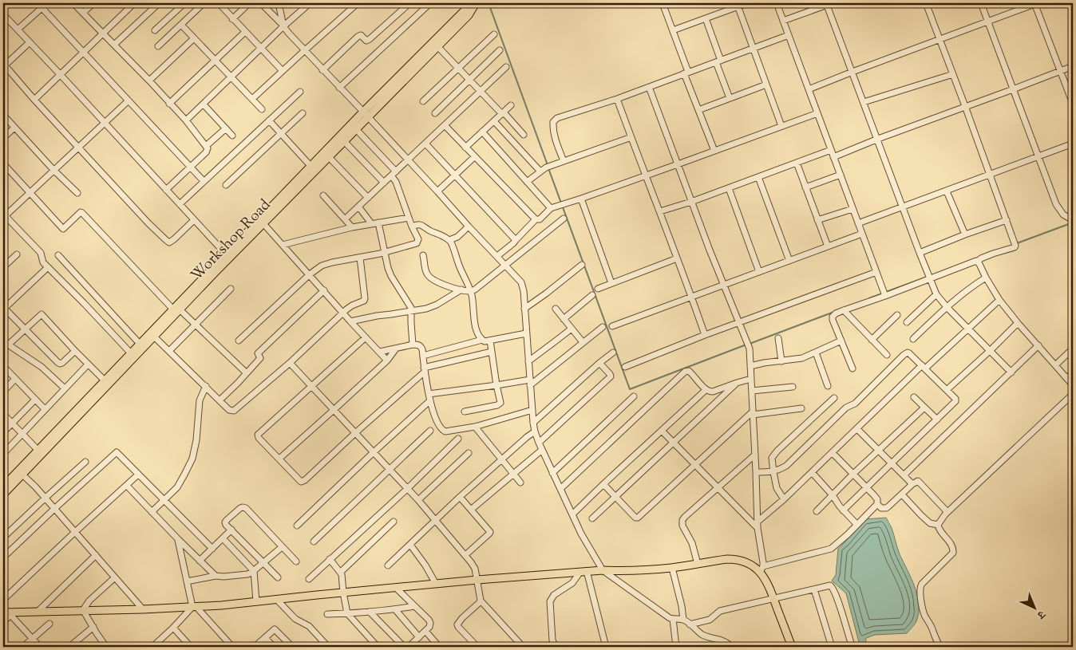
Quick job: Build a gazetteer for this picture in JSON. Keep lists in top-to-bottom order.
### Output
{
  "streets": {
    "main road": ["Workshop Road"]
  },
  "north": "bottom right"
}
